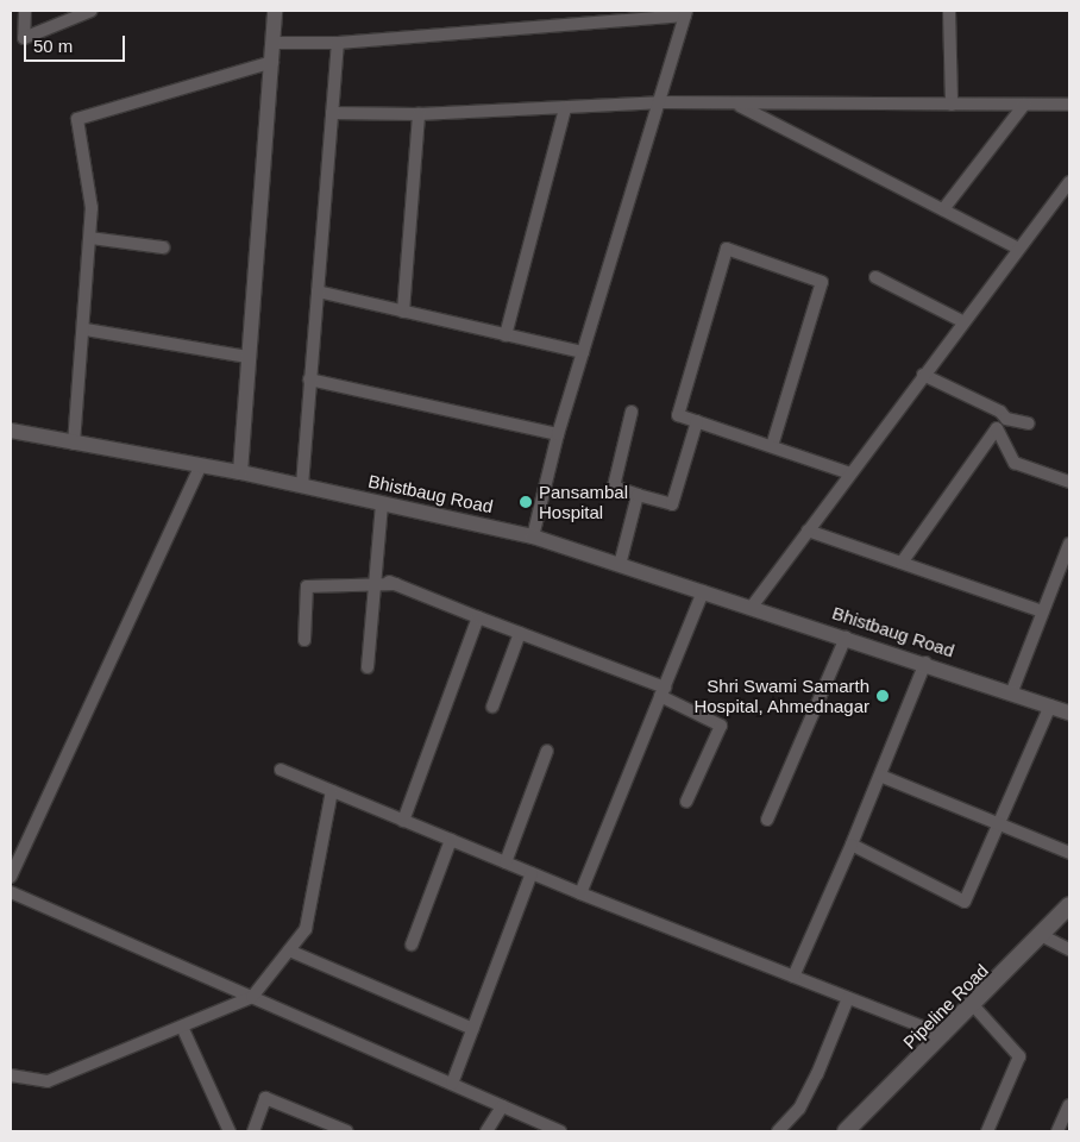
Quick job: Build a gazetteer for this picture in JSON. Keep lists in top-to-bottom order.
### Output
{
  "streets": {
    "main road": ["Pipeline Road"],
    "street": ["Bhistbaug Road"]
  },
  "places": ["Pansambal Hospital", "Shri Swami Samarth Hospital, Ahmednagar"],
  "scale_bar": "50 m"
}
